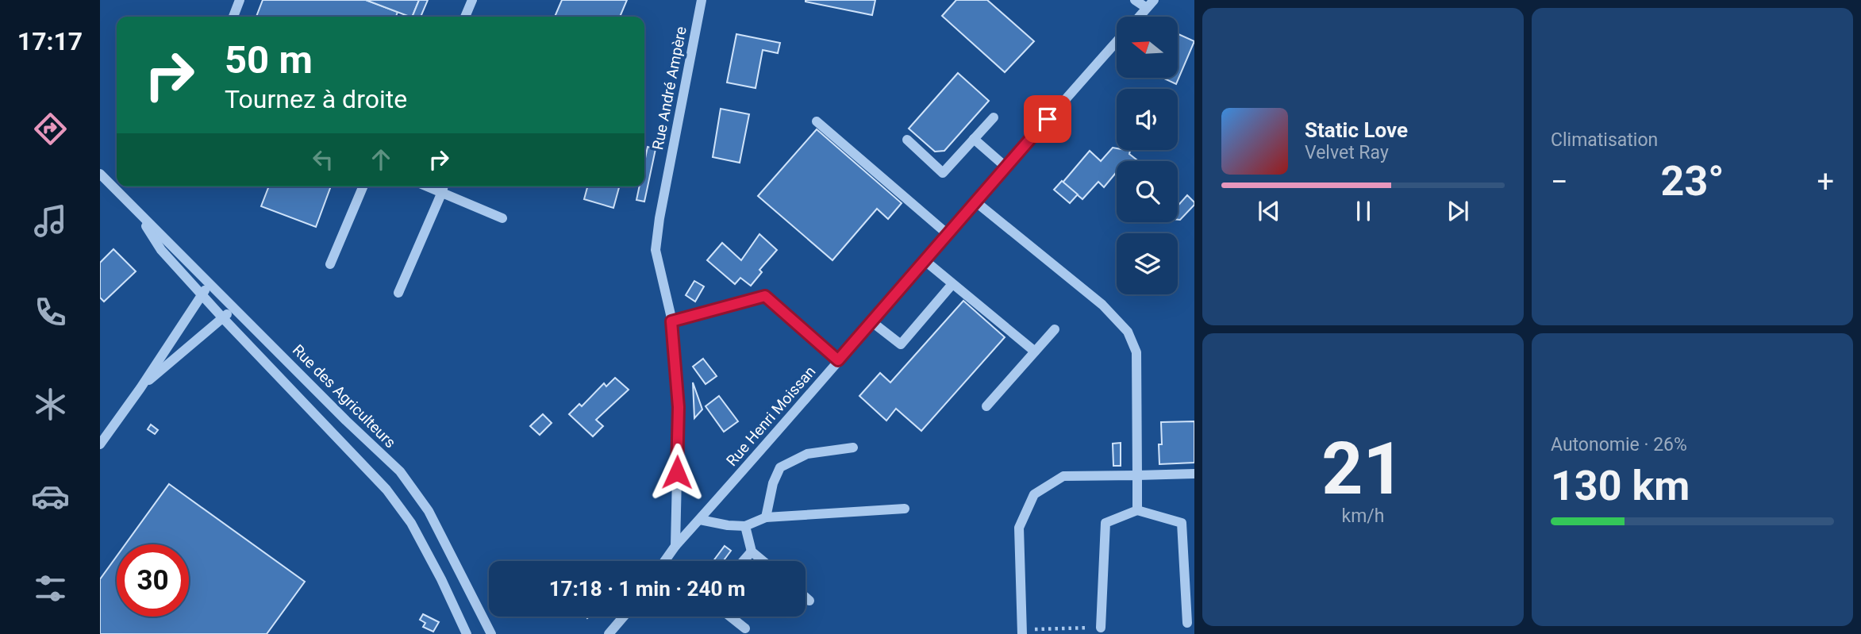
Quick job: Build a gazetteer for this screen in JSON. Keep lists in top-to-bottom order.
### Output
{
  "streets": {
    "street": ["Rue André Ampère", "Rue des Agriculteurs", "Rue Henri Moissan"]
  },
  "crossings": [
    ["Rue André Ampère", "Rue Henri Moissan"]
  ],
  "north": "left",
  "page": {
    "tabs": "17:17",
    "tile": [
      "Climatisation",
      ["21", "km/h"],
      ["Autonomie · 26%", "130 km"]
    ],
    "turn": ["50 m", "Tournez à droite"],
    "song": ["Static Love", "Velvet Ray"],
    "heat": ["−", "23°", "+"],
    "limit": "30",
    "trip": "17:18 · 1 min · 240 m"
  }
}
